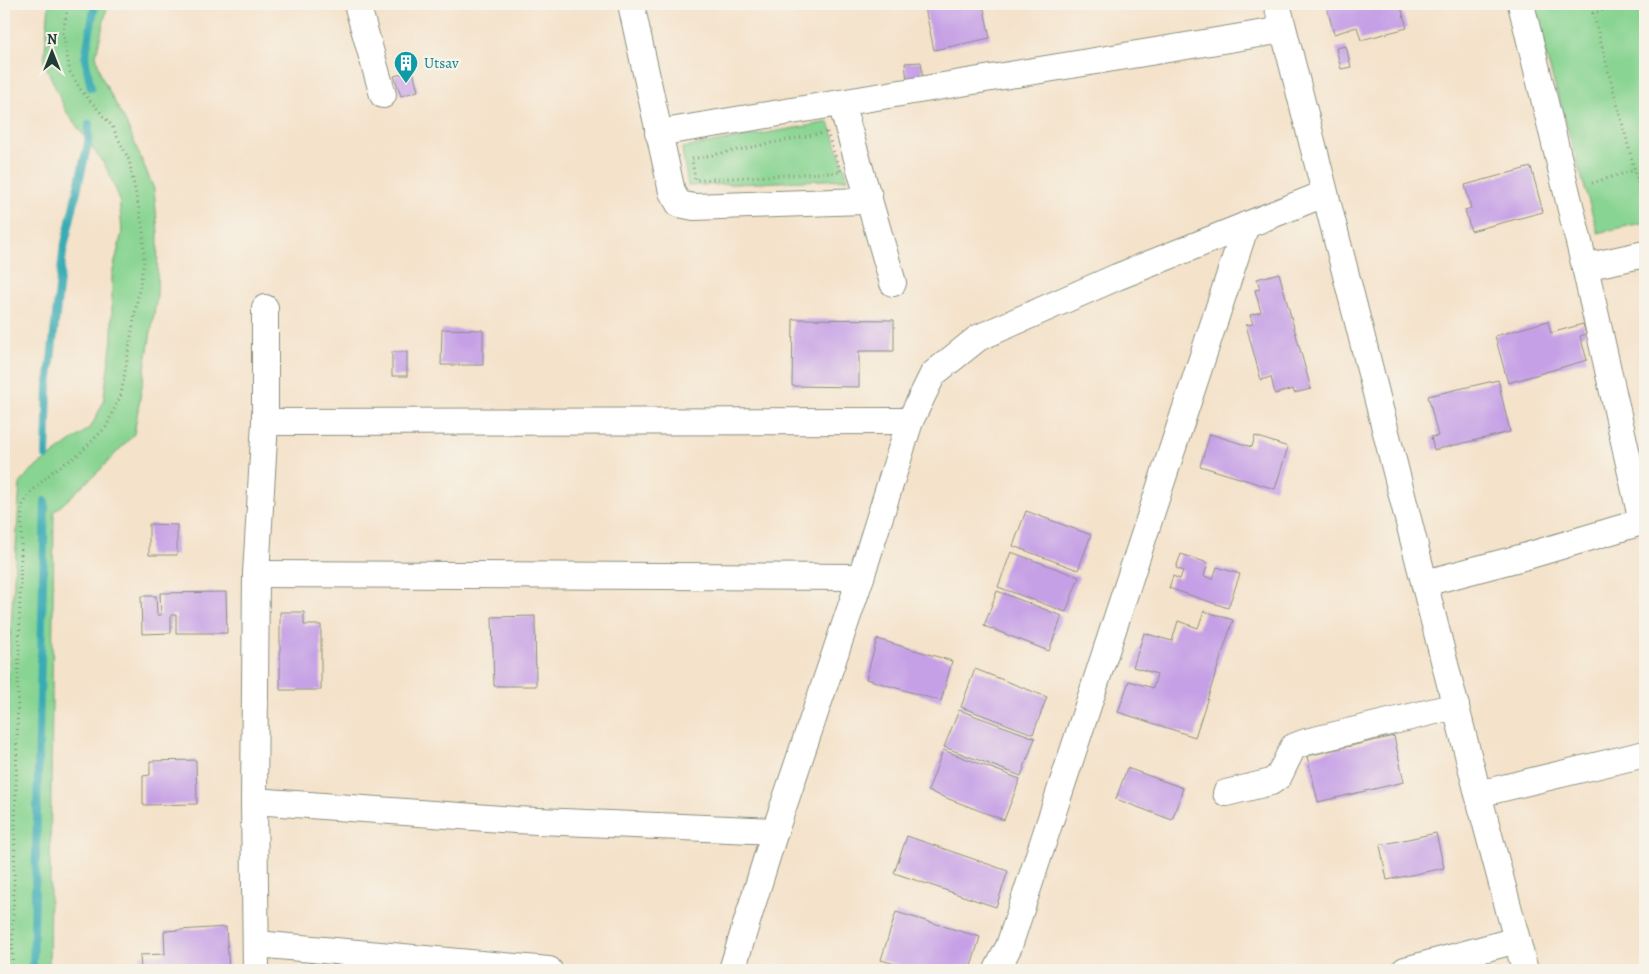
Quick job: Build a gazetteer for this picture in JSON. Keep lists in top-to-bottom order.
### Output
{
  "places": {
    "building": ["Utsav"]
  },
  "north": "top"
}
